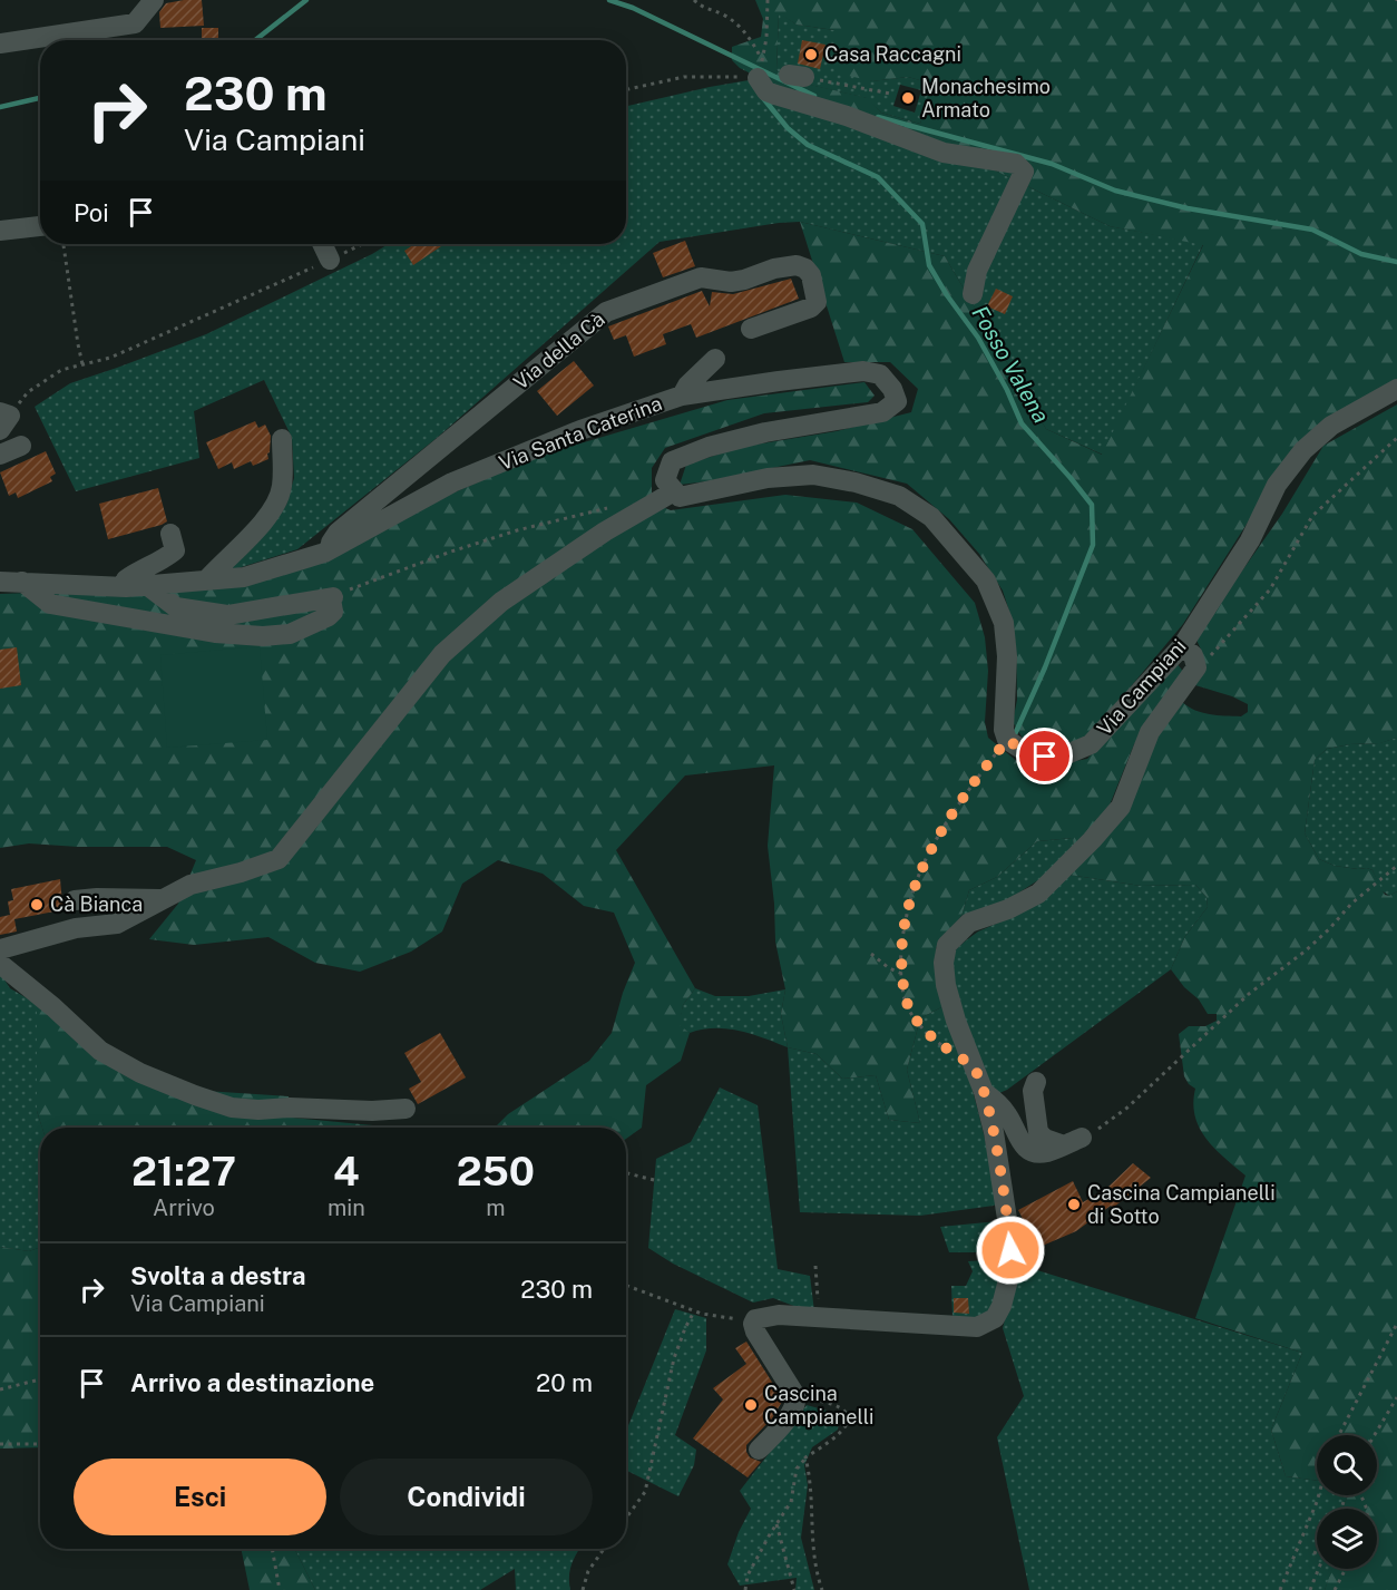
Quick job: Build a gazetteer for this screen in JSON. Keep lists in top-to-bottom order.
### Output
{
  "streets": {
    "street": ["Via della Cà", "Via Santa Caterina", "Via Campiani"]
  },
  "crossings": [
    ["Via della Cà", "Via Santa Caterina"]
  ],
  "water": ["Fosso Valena"],
  "places": [
    "Casa Raccagni",
    "Monachesimo Armato",
    "Cà Bianca",
    "Cascina Campianelli di Sotto",
    "Cascina Campianelli"
  ],
  "page": {
    "turn": ["230 m", "Via Campiani"],
    "then": "Poi",
    "eta": [
      "21:27",
      "Arrivo",
      "4",
      "min",
      "250",
      "m"
    ],
    "list": [
      {
        "name": "Svolta a destra",
        "note": "Via Campiani",
        "value": "230 m"
      },
      {
        "name": "Arrivo a destinazione",
        "value": "20 m"
      }
    ],
    "buttons": ["Esci", "Condividi"]
  }
}
